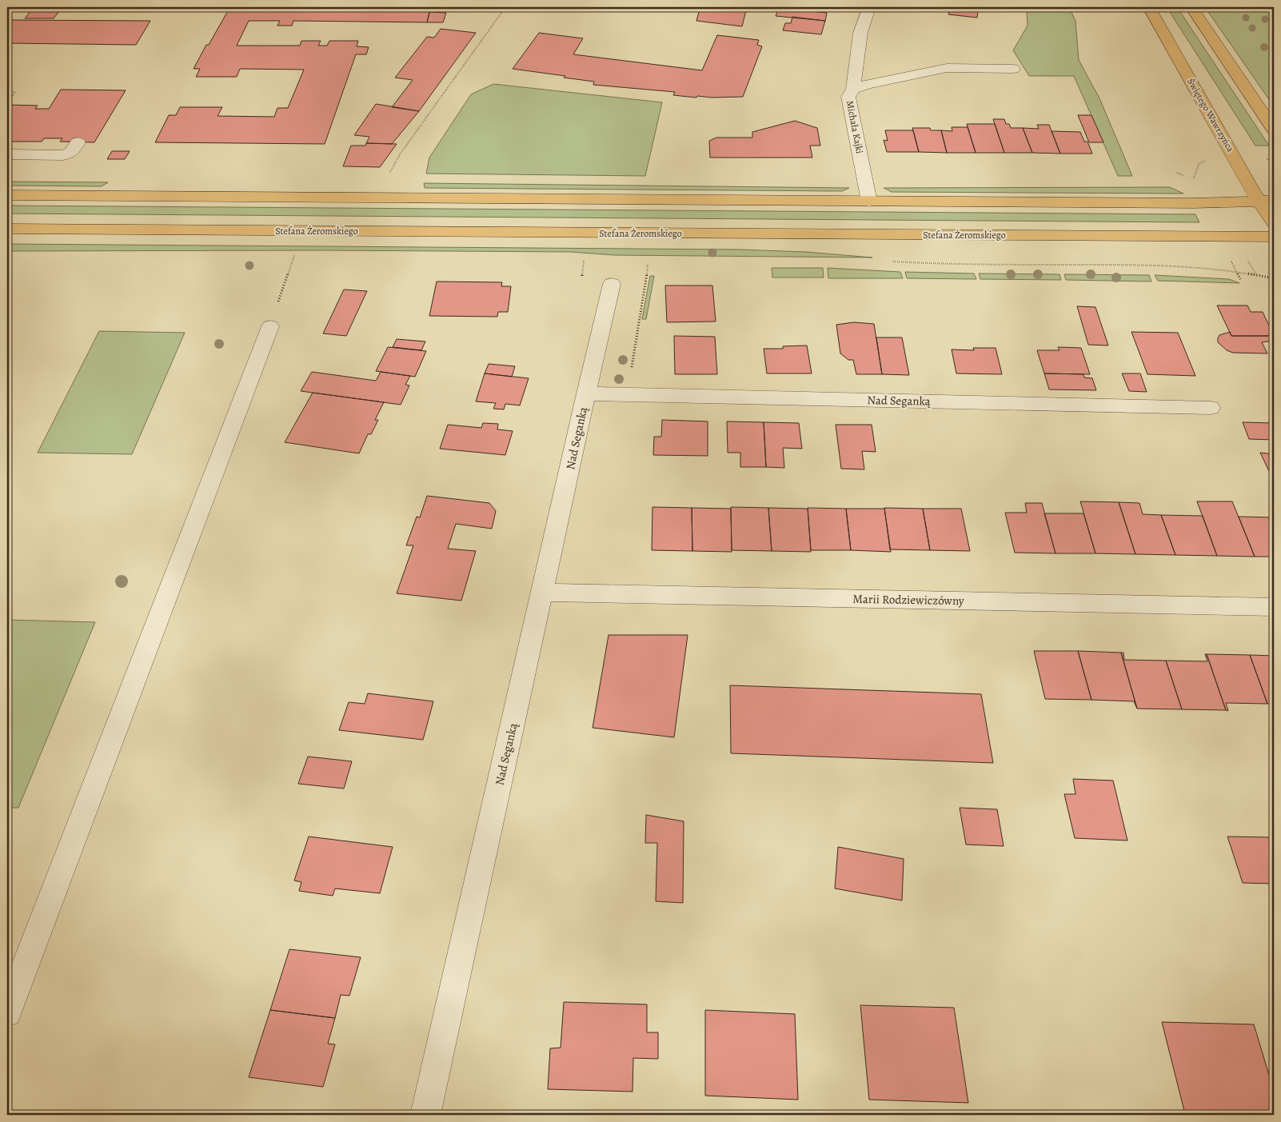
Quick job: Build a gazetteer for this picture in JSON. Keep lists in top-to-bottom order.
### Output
{
  "streets": {
    "main road": ["Świętego Wawrzyńca", "Stefana Żeromskiego"],
    "street": ["Michała Kajki", "Nad Seganką", "Marii Rodziewiczówny"]
  },
  "crossings": [
    ["Nad Seganką", "Marii Rodziewiczówny"]
  ]
}
